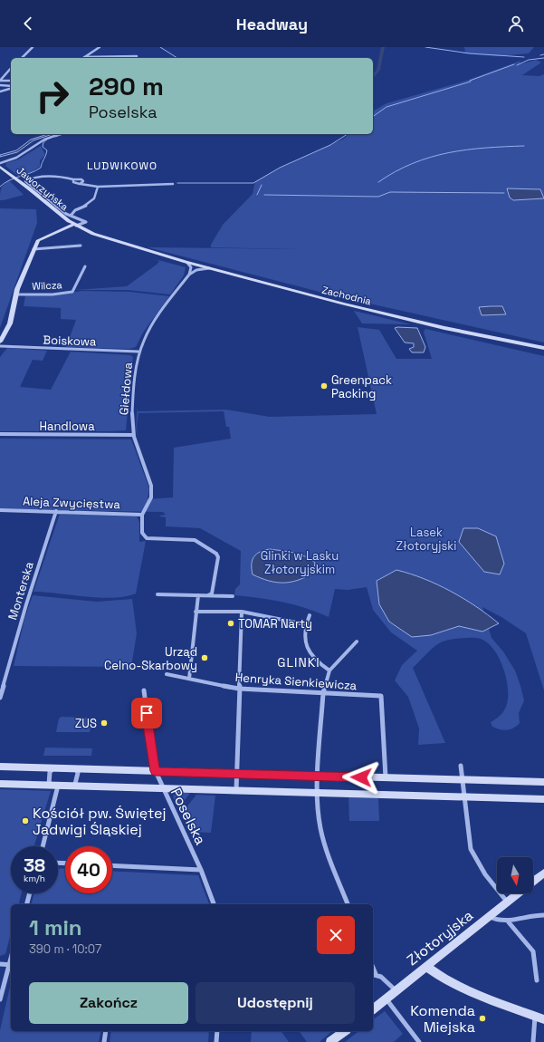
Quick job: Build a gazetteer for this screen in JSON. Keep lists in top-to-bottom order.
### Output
{
  "streets": {
    "street": [
      "Jaworzyńska",
      "Wilcza",
      "Zachodnia",
      "Boiskowa",
      "Giełdowa",
      "Handlowa",
      "Aleja Zwycięstwa",
      "Monterska",
      "Henryka Sienkiewicza",
      "Poselska",
      "Złotoryjska"
    ]
  },
  "crossings": [
    ["Jaworzyńska", "Wilcza"],
    ["Jaworzyńska", "Zachodnia"],
    ["Boiskowa", "Giełdowa"],
    ["Giełdowa", "Handlowa"],
    ["Giełdowa", "Aleja Zwycięstwa"],
    ["Aleja Zwycięstwa", "Monterska"]
  ],
  "districts": ["LUDWIKOWO", "GLINKI"],
  "parks": ["Lasek Złotoryjski", "Glinki w Lasku Złotoryjskim"],
  "places": [
    "Greenpack Packing",
    "TOMAR Narty",
    "Urząd Celno-Skarbowy",
    "ZUS",
    "Kościół pw. Świętej Jadwigi Śląskiej",
    "Komenda Miejska"
  ],
  "north": "bottom",
  "page": {
    "header": "Headway",
    "turn": ["290 m", "Poselska"],
    "speed": "38 km/h",
    "limit": "40",
    "heading": ["1 min", "390 m · 10:07"],
    "buttons": ["Zakończ", "Udostępnij"]
  }
}
